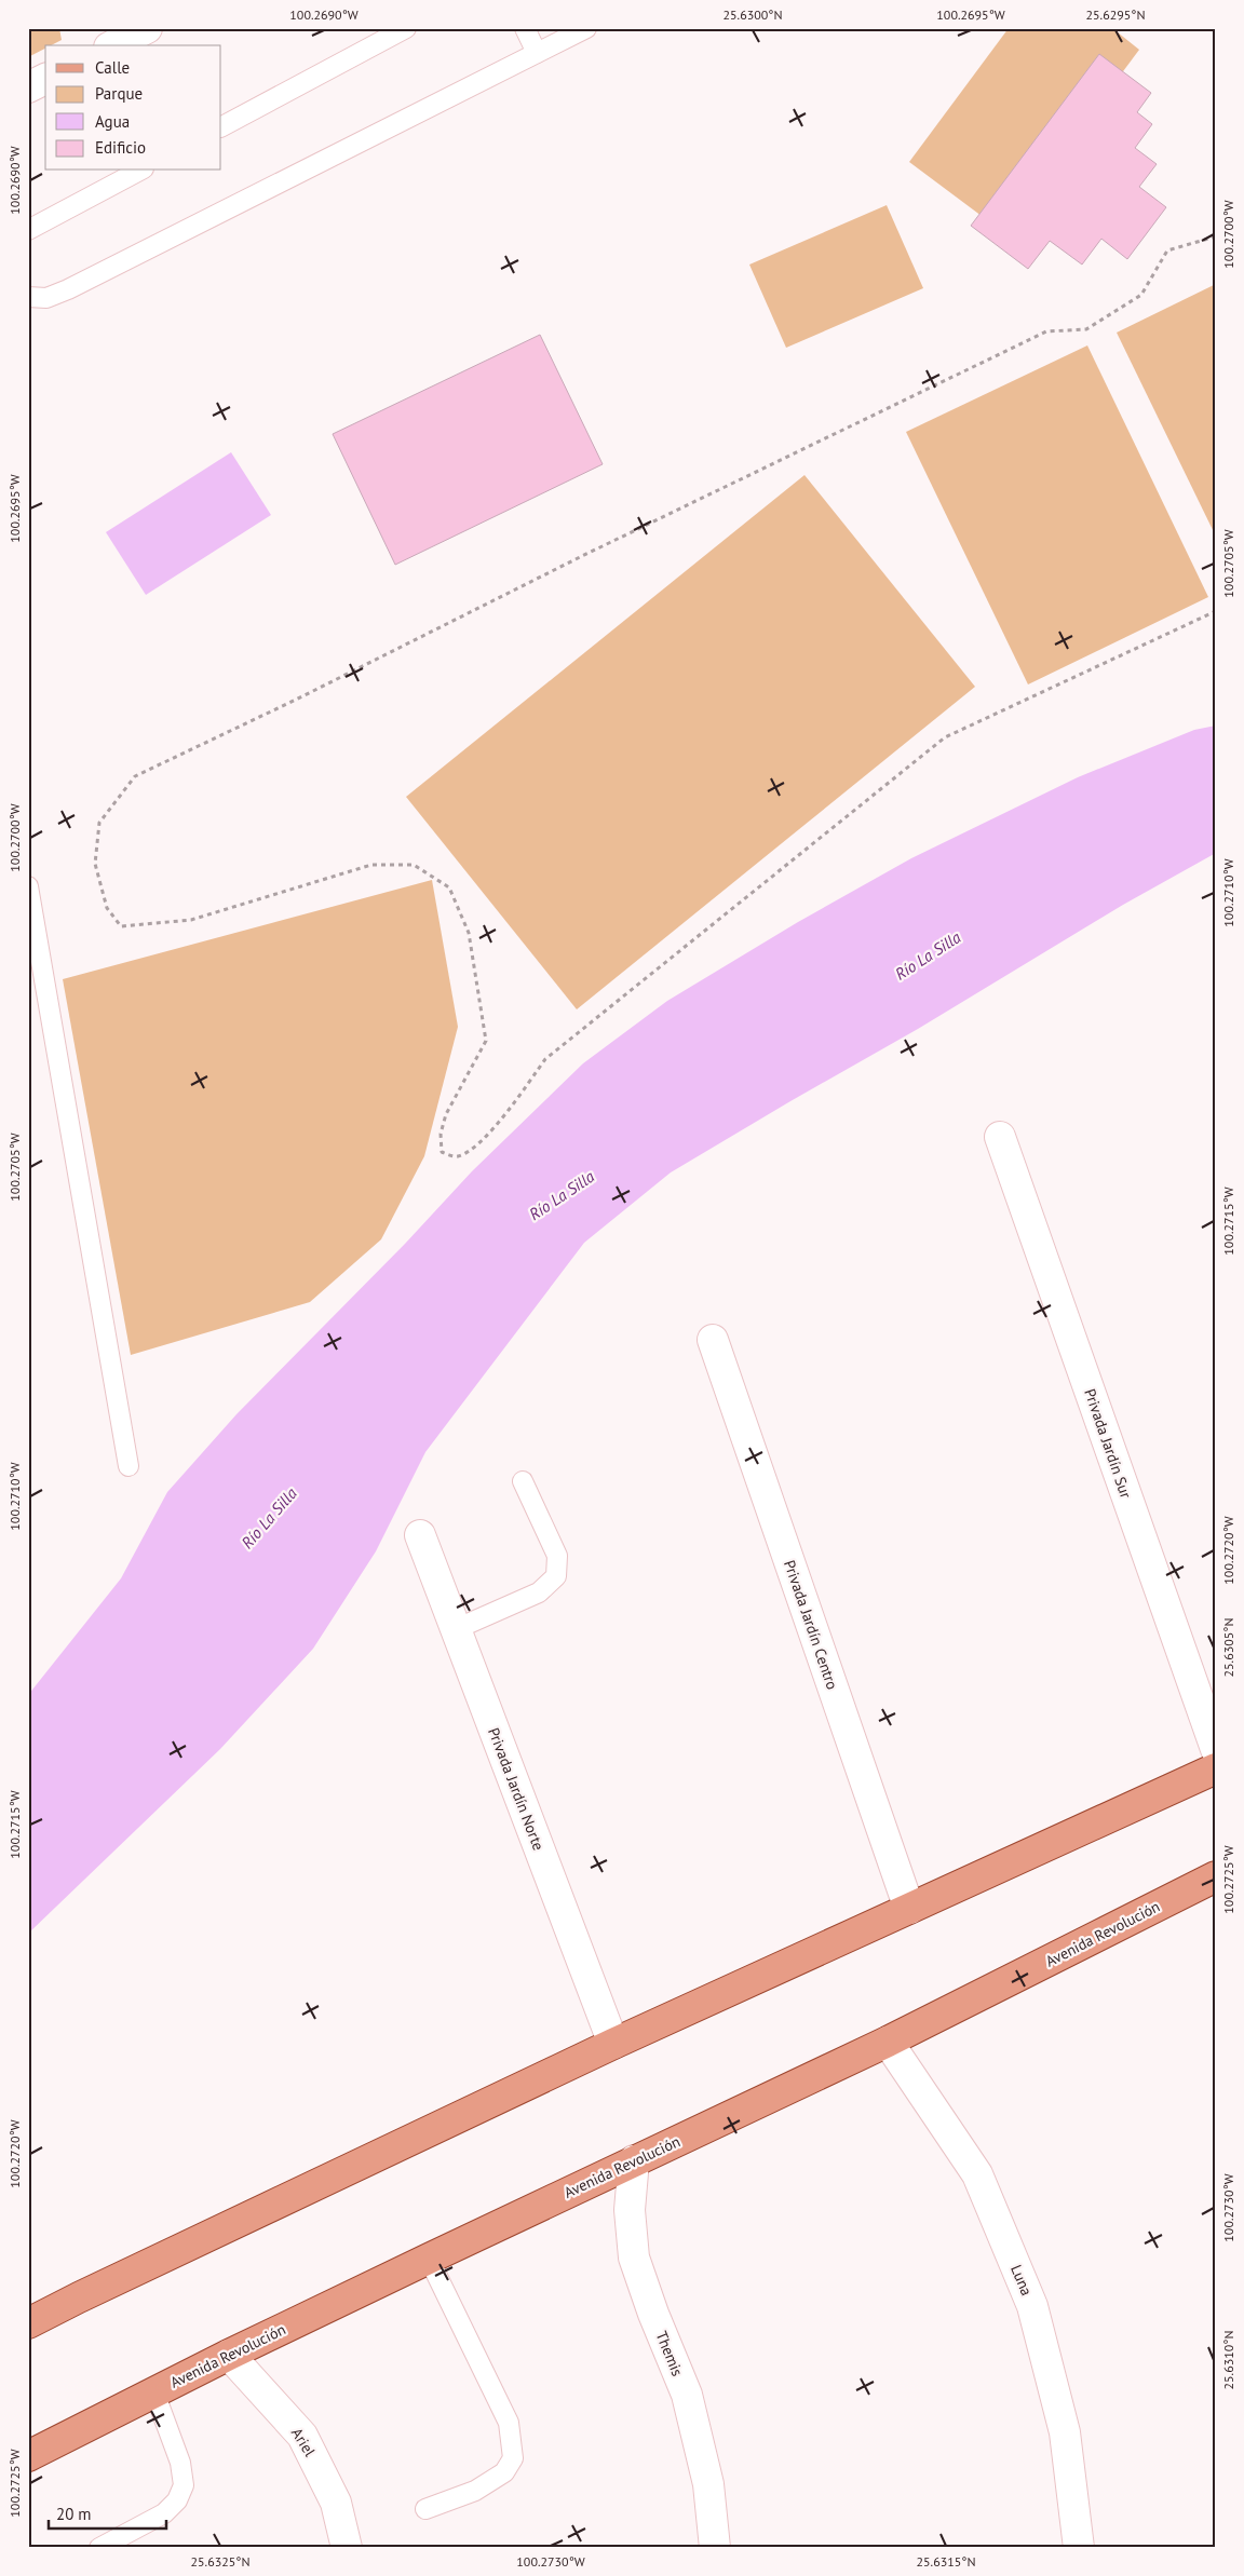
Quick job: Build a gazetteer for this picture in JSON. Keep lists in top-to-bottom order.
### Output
{
  "streets": {
    "main road": ["Avenida Revolución"],
    "street": [
      "Privada Jardín Sur",
      "Privada Jardín Centro",
      "Privada Jardín Norte",
      "Luna",
      "Themis",
      "Ariel"
    ]
  },
  "crossings": [
    ["Avenida Revolución", "Luna"],
    ["Avenida Revolución", "Themis"],
    ["Avenida Revolución", "Ariel"]
  ],
  "water": ["Río La Silla"],
  "legend": [
    "Calle",
    "Parque",
    "Agua",
    "Edificio"
  ],
  "scale_bar": "20 m",
  "coordinates": [
    "100.2690°W",
    "25.6300°N",
    "100.2695°W",
    "25.6295°N",
    "100.2700°W",
    "100.2705°W",
    "100.2710°W",
    "100.2715°W",
    "100.2720°W",
    "25.6305°N",
    "100.2725°W",
    "100.2730°W",
    "25.6310°N",
    "25.6325°N",
    "25.6315°N"
  ]
}
